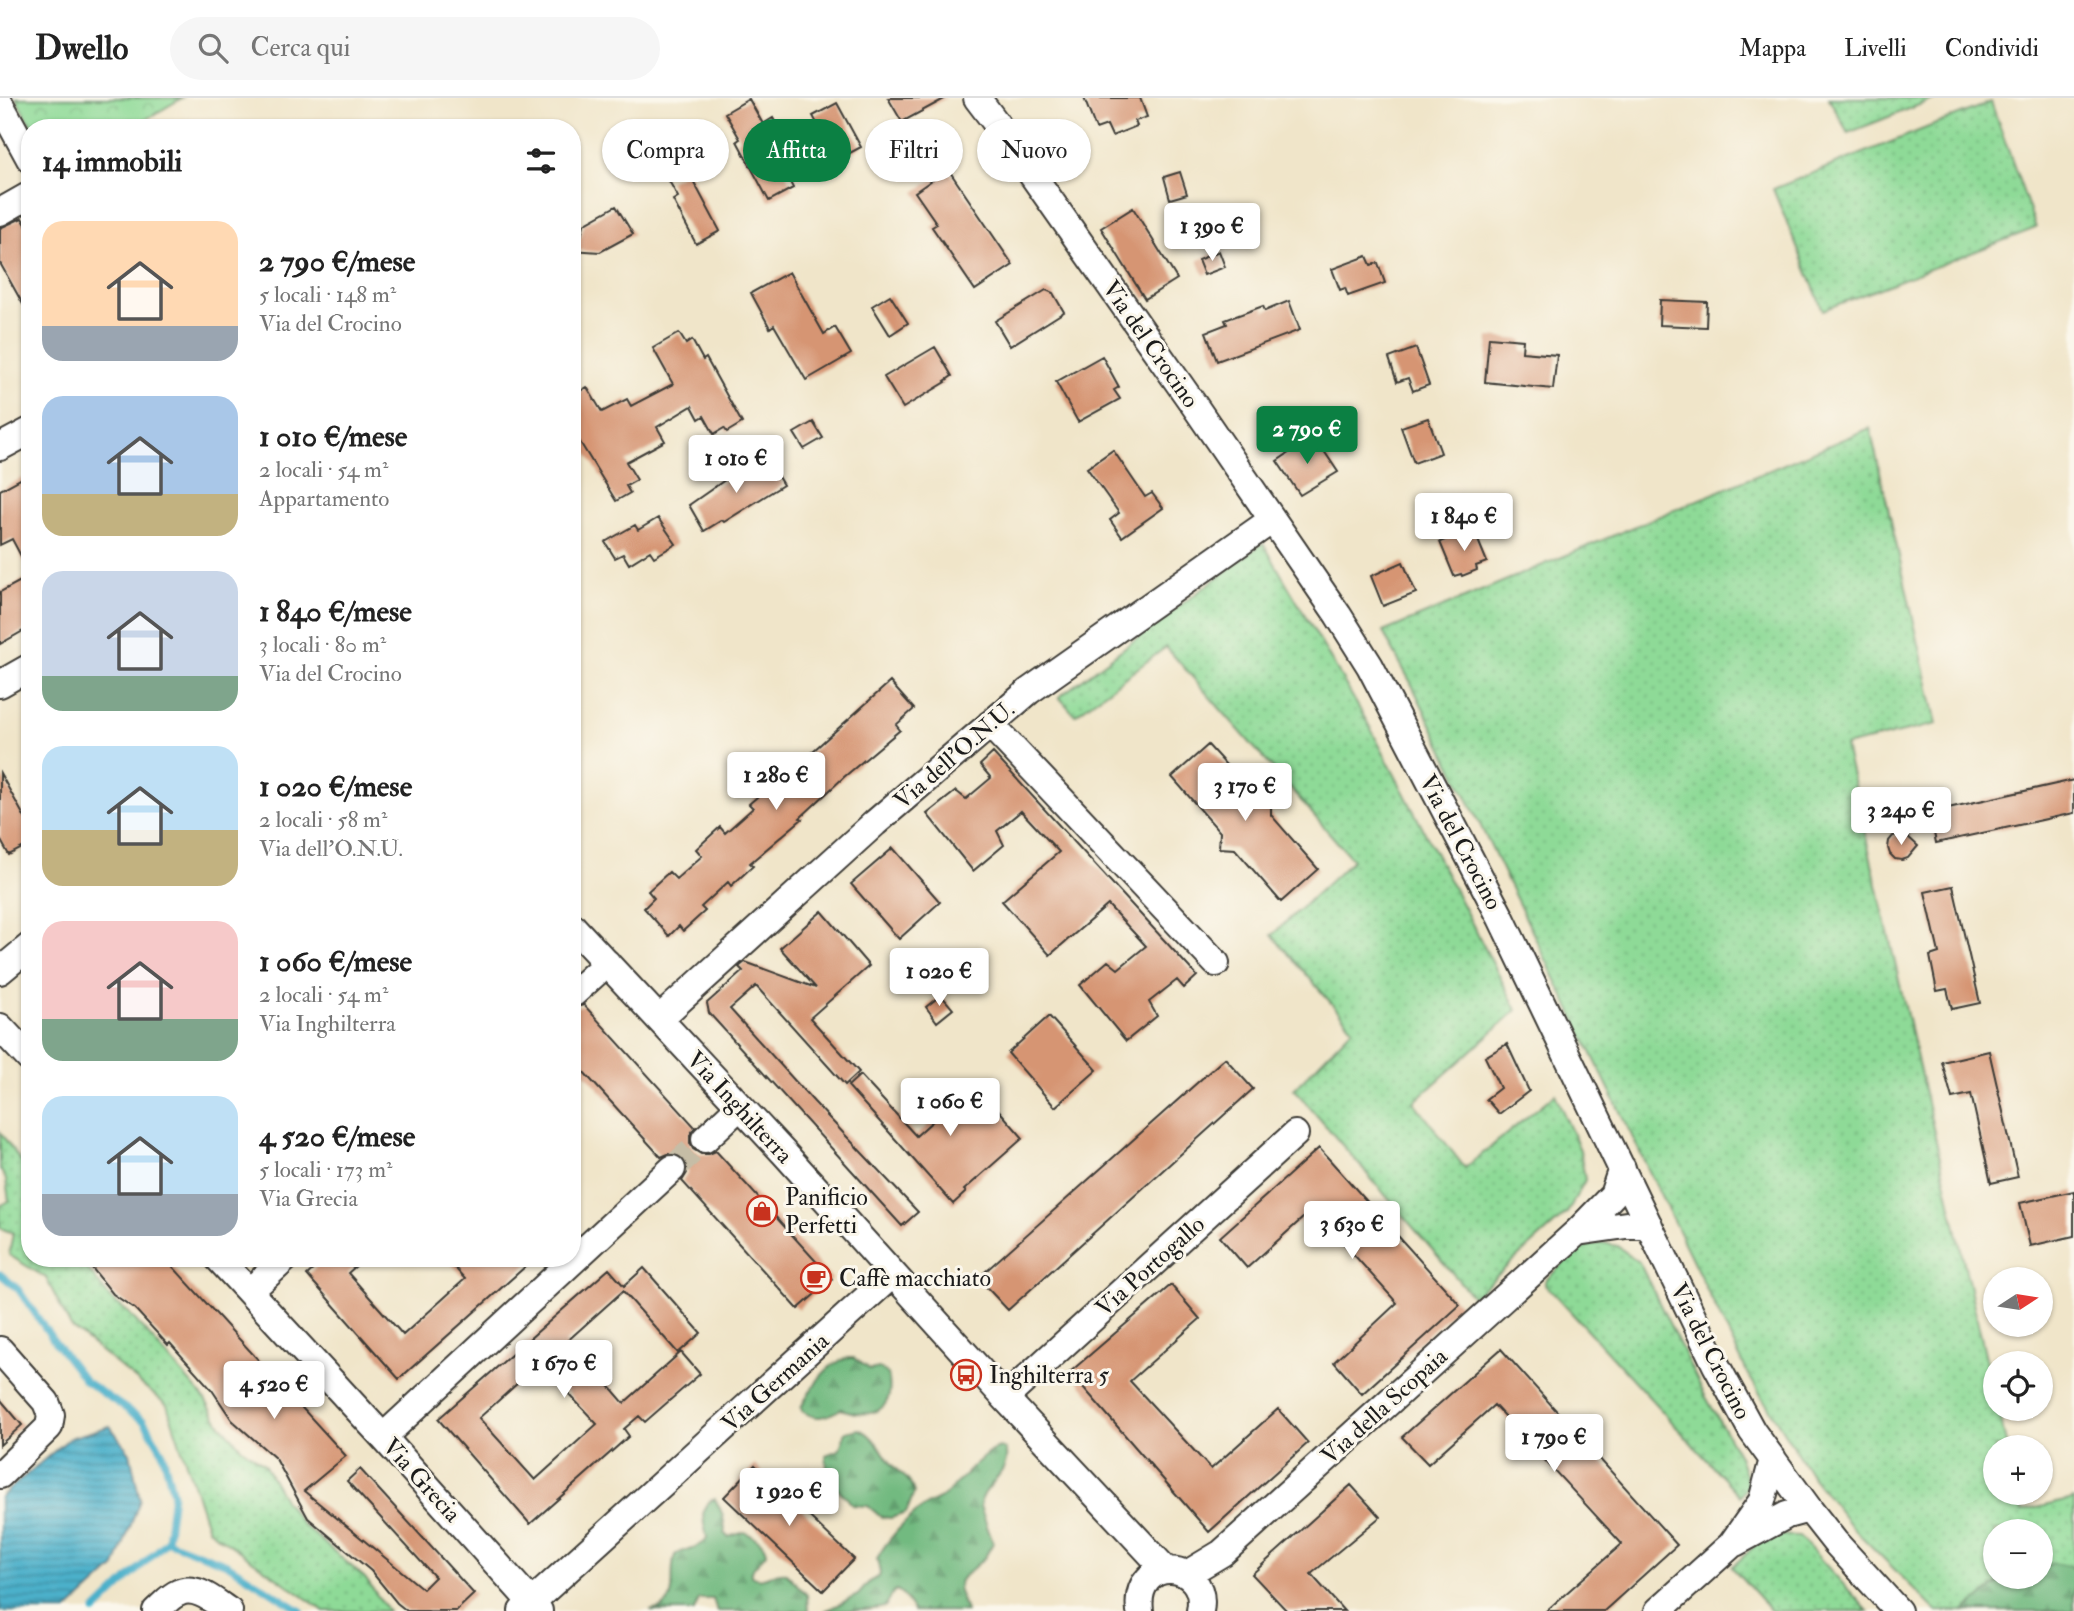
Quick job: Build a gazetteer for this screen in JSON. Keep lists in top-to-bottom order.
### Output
{
  "streets": {
    "street": [
      "Via del Crocino",
      "Via dell'O.N.U.",
      "Via Inghilterra",
      "Via Portogallo",
      "Via Germania",
      "Via della Scopaia",
      "Via Grecia"
    ]
  },
  "crossings": [
    ["Via del Crocino", "Via dell'O.N.U."],
    ["Via del Crocino", "Via della Scopaia"],
    ["Via dell'O.N.U.", "Via Inghilterra"],
    ["Via Inghilterra", "Via Portogallo"],
    ["Via Inghilterra", "Via Germania"],
    ["Via Inghilterra", "Via della Scopaia"],
    ["Via Germania", "Via Grecia"]
  ],
  "places": {
    "shop": ["Panificio Perfetti"],
    "cafe": ["Caffè macchiato"],
    "bus stop": ["Inghilterra 5"]
  },
  "north": "right",
  "page": {
    "header": "Dwello",
    "search": "Cerca qui",
    "nav": ["Mappa", "Livelli", "Condividi"],
    "chip": [
      "Compra",
      "Affitta",
      "Filtri",
      "Nuovo"
    ],
    "heading": "14 immobili",
    "price": [
      "1 390 €",
      "2 790 €",
      "1 010 €",
      "1 840 €",
      "1 280 €",
      "3 170 €",
      "3 240 €",
      "1 020 €",
      "1 060 €",
      "3 630 €",
      "1 670 €",
      "4 520 €",
      "1 790 €",
      "1 920 €"
    ],
    "list": [
      {
        "name": "2 790 €/mese",
        "note": "5 locali · 148 m² · Via del Crocino"
      },
      {
        "name": "1 010 €/mese",
        "note": "2 locali · 54 m² · Appartamento"
      },
      {
        "name": "1 840 €/mese",
        "note": "3 locali · 80 m² · Via del Crocino"
      },
      {
        "name": "1 020 €/mese",
        "note": "2 locali · 58 m² · Via dell'O.N.U."
      },
      {
        "name": "1 060 €/mese",
        "note": "2 locali · 54 m² · Via Inghilterra"
      },
      {
        "name": "4 520 €/mese",
        "note": "5 locali · 173 m² · Via Grecia"
      }
    ],
    "map_buttons": ["+", "−"]
  }
}
